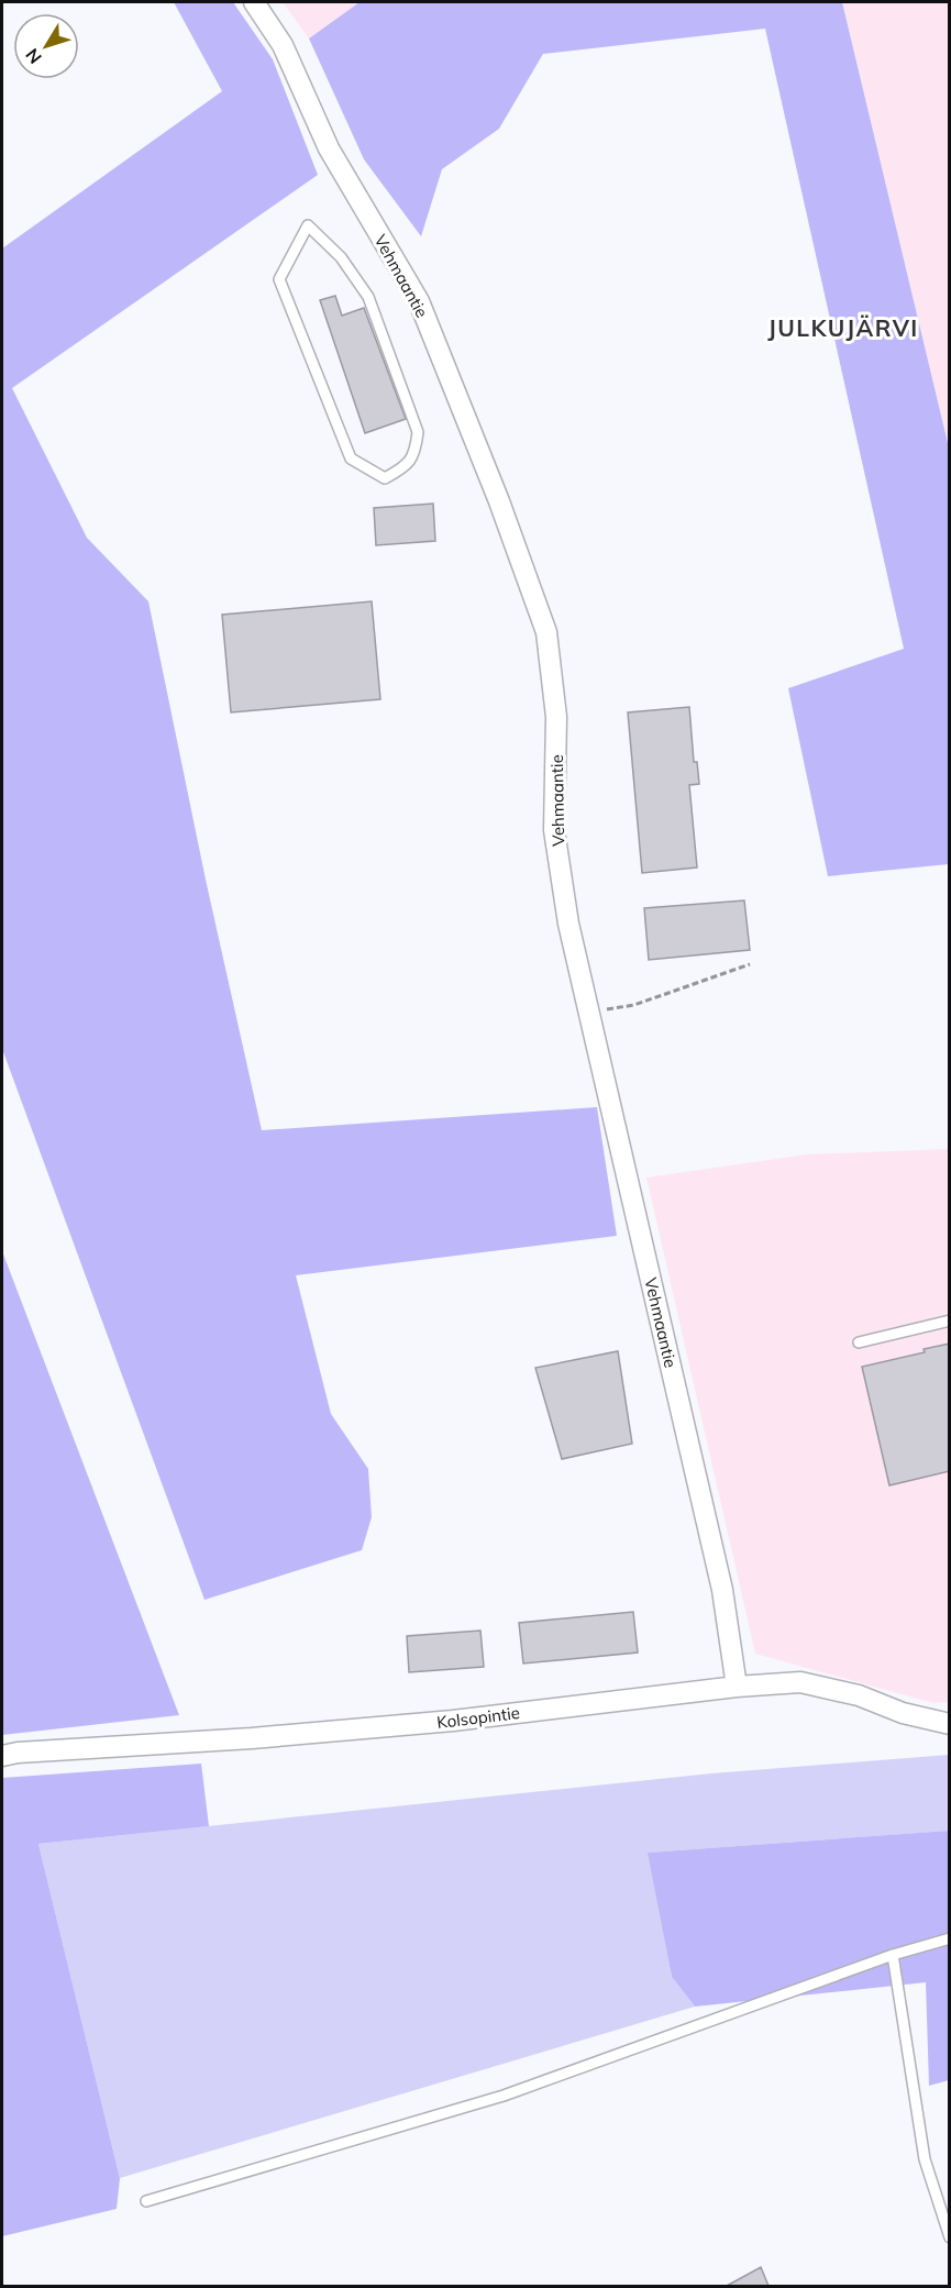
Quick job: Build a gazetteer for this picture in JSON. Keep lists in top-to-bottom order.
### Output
{
  "streets": {
    "street": ["Vehmaantie", "Kolsopintie"]
  },
  "crossings": [
    ["Vehmaantie", "Kolsopintie"]
  ],
  "districts": ["JULKUJÄRVI"],
  "north": "bottom left"
}
